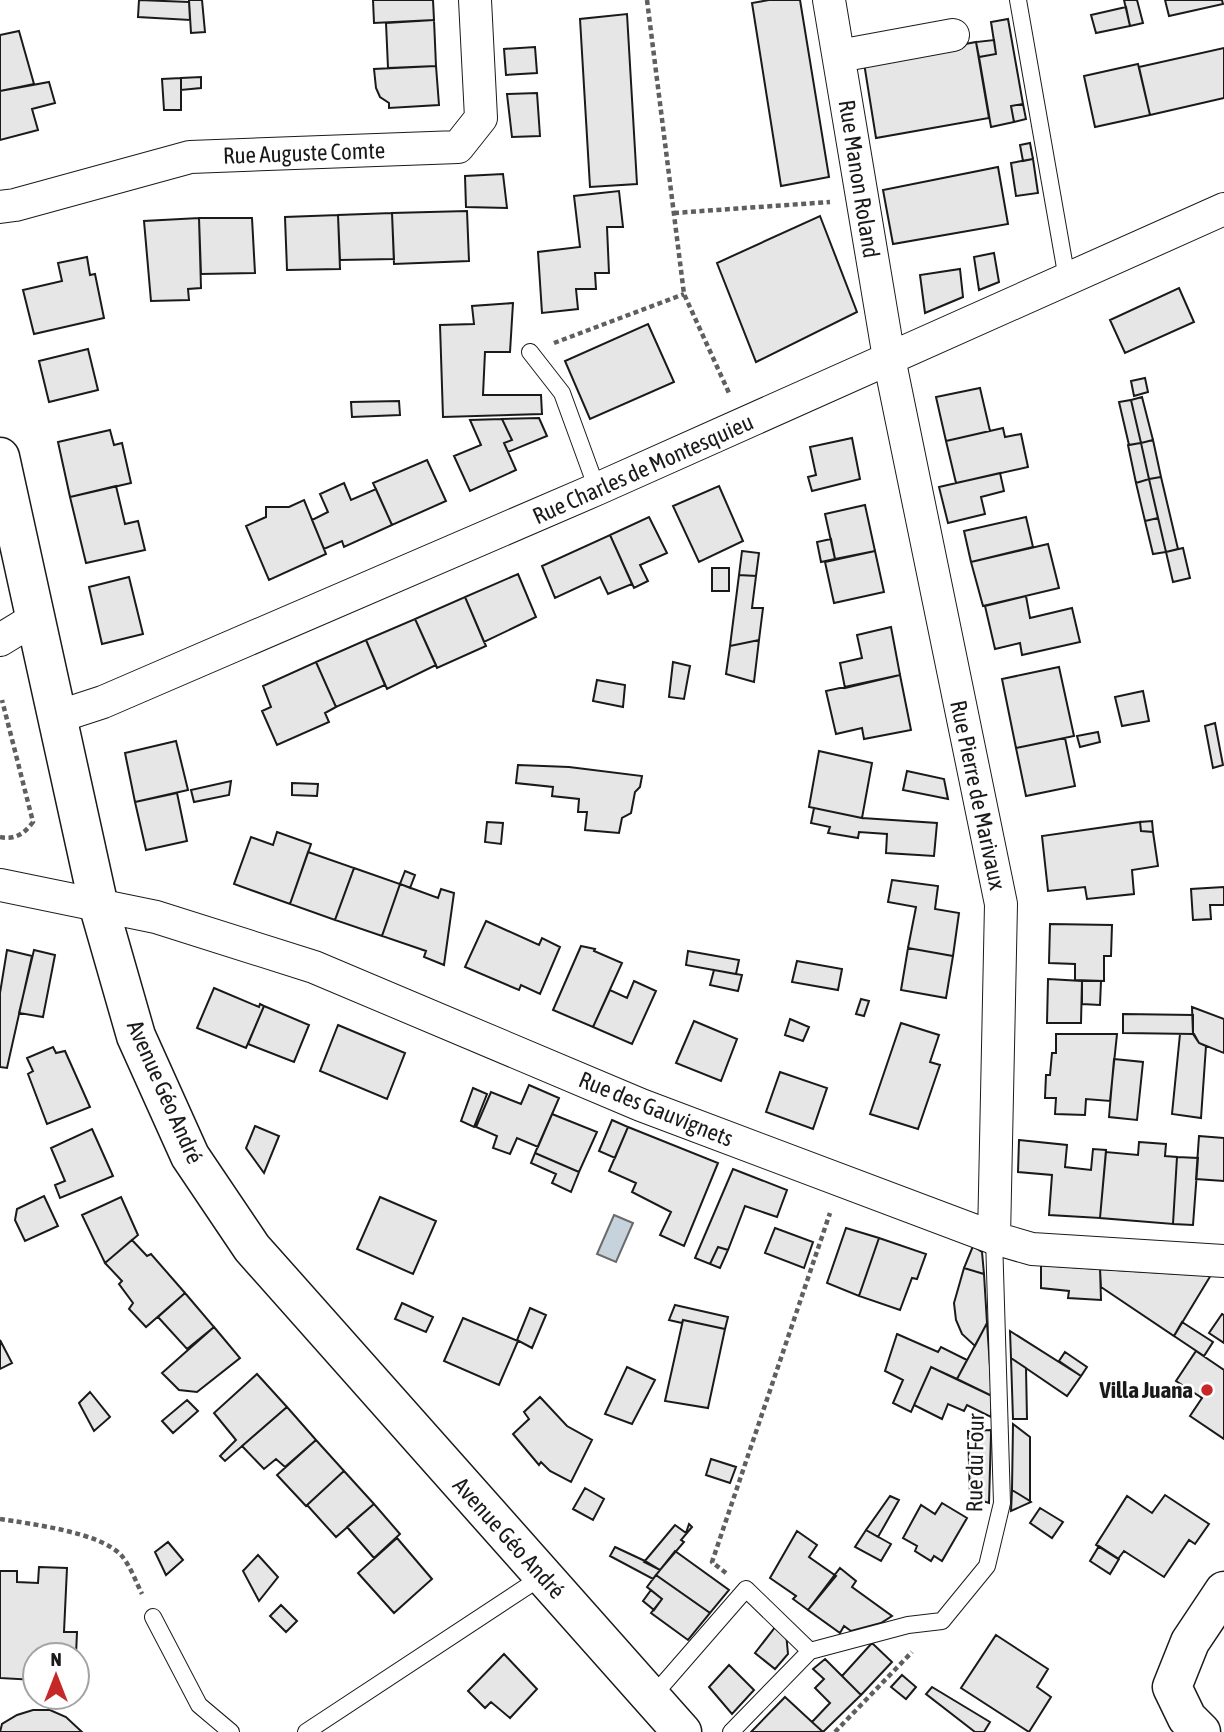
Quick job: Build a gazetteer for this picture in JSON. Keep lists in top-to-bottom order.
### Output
{
  "streets": {
    "main road": ["Avenue Géo André"],
    "street": [
      "Rue Auguste Comte",
      "Rue Manon Roland",
      "Rue Charles de Montesquieu",
      "Rue Pierre de Marivaux",
      "Rue des Gauvignets"
    ],
    "lane": ["Rue du Four"]
  },
  "crossings": [
    ["Rue Manon Roland", "Rue Charles de Montesquieu"],
    ["Rue Manon Roland", "Rue Pierre de Marivaux"],
    ["Rue Charles de Montesquieu", "Rue Pierre de Marivaux"],
    ["Rue Charles de Montesquieu", "Avenue Géo André"],
    ["Rue Pierre de Marivaux", "Rue des Gauvignets"],
    ["Rue Pierre de Marivaux", "Rue du Four"],
    ["Avenue Géo André", "Rue des Gauvignets"],
    ["Rue des Gauvignets", "Rue du Four"]
  ],
  "places": ["Villa Juana"],
  "north": "top"
}
